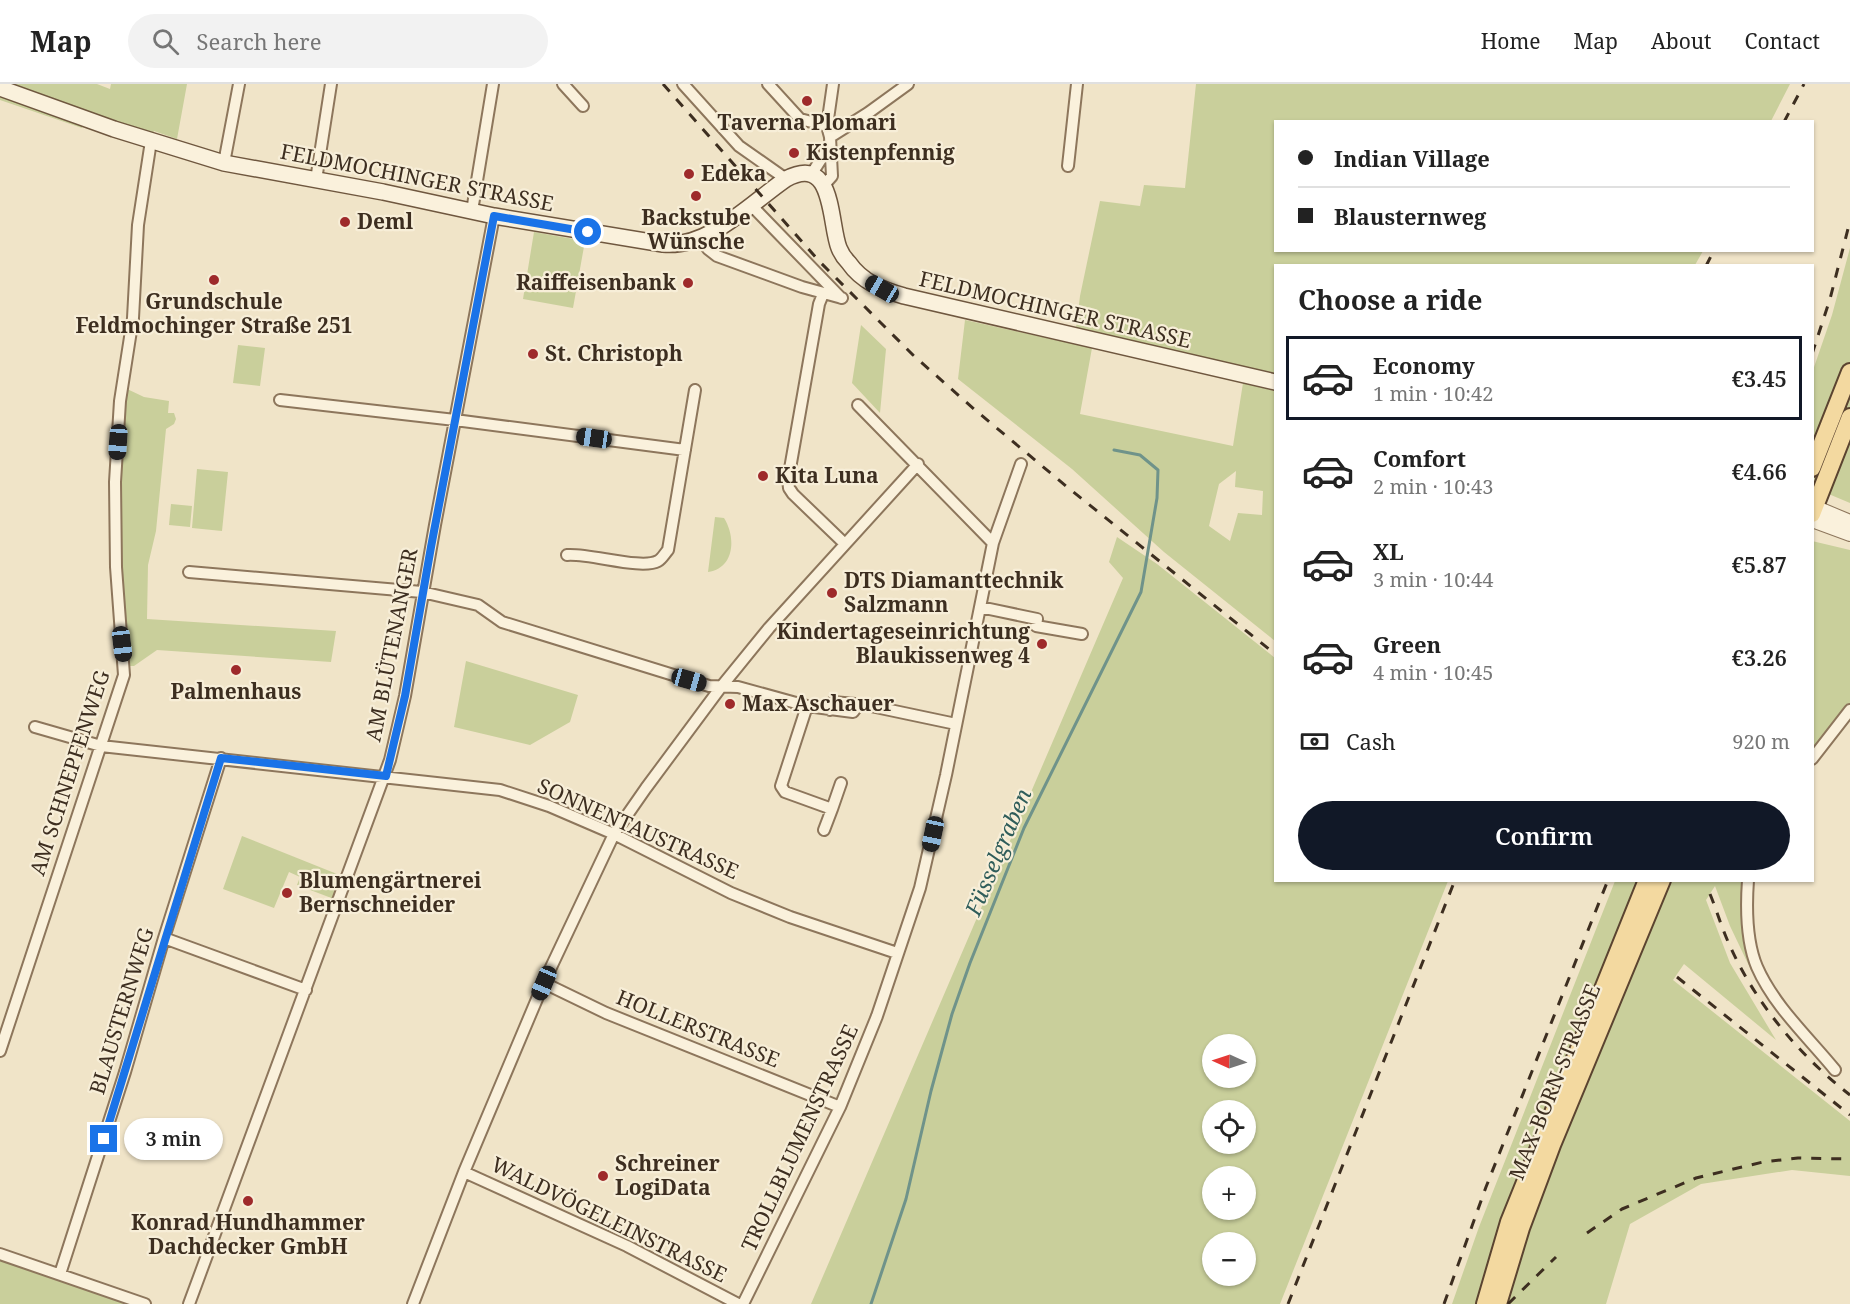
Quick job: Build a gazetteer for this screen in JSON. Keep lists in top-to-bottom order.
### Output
{
  "streets": {
    "main road": ["FELDMOCHINGER STRASSE", "MAX-BORN-STRASSE"],
    "street": [
      "AM BLÜTENANGER",
      "AM SCHNEPFENWEG",
      "SONNENTAUSTRASSE",
      "BLAUSTERNWEG",
      "HOLLERSTRASSE",
      "TROLLBLUMENSTRASSE",
      "WALDVÖGELEINSTRASSE"
    ]
  },
  "crossings": [
    ["FELDMOCHINGER STRASSE", "AM BLÜTENANGER"],
    ["FELDMOCHINGER STRASSE", "AM SCHNEPFENWEG"],
    ["AM BLÜTENANGER", "SONNENTAUSTRASSE"],
    ["AM SCHNEPFENWEG", "SONNENTAUSTRASSE"],
    ["SONNENTAUSTRASSE", "BLAUSTERNWEG"],
    ["SONNENTAUSTRASSE", "TROLLBLUMENSTRASSE"],
    ["HOLLERSTRASSE", "TROLLBLUMENSTRASSE"]
  ],
  "water": ["Füsselgraben"],
  "places": [
    "Taverna Plomari",
    "Kistenpfennig",
    "Edeka",
    "Backstube Wünsche",
    "Deml",
    "Grundschule Feldmochinger Straße 251",
    "Raiffeisenbank",
    "St. Christoph",
    "Kita Luna",
    "DTS Diamanttechnik Salzmann",
    "Kindertageseinrichtung Blaukissenweg 4",
    "Palmenhaus",
    "Max Aschauer",
    "Blumengärtnerei Bernschneider",
    "Schreiner LogiData",
    "Konrad Hundhammer Dachdecker GmbH"
  ],
  "north": "left",
  "page": {
    "header": "Map",
    "search": "Search here",
    "nav": [
      "Home",
      "Map",
      "About",
      "Contact"
    ],
    "banner": ["Indian Village", "Blausternweg"],
    "heading": "Choose a ride",
    "list": [
      {
        "name": "Economy",
        "note": "1 min · 10:42",
        "value": "€3.45"
      },
      {
        "name": "Comfort",
        "note": "2 min · 10:43",
        "value": "€4.66"
      },
      {
        "name": "XL",
        "note": "3 min · 10:44",
        "value": "€5.87"
      },
      {
        "name": "Green",
        "note": "4 min · 10:45",
        "value": "€3.26"
      }
    ],
    "pay": ["Cash", "920 m"],
    "buttons": "Confirm",
    "map_buttons": ["+", "−"],
    "bubble": "3 min"
  }
}
